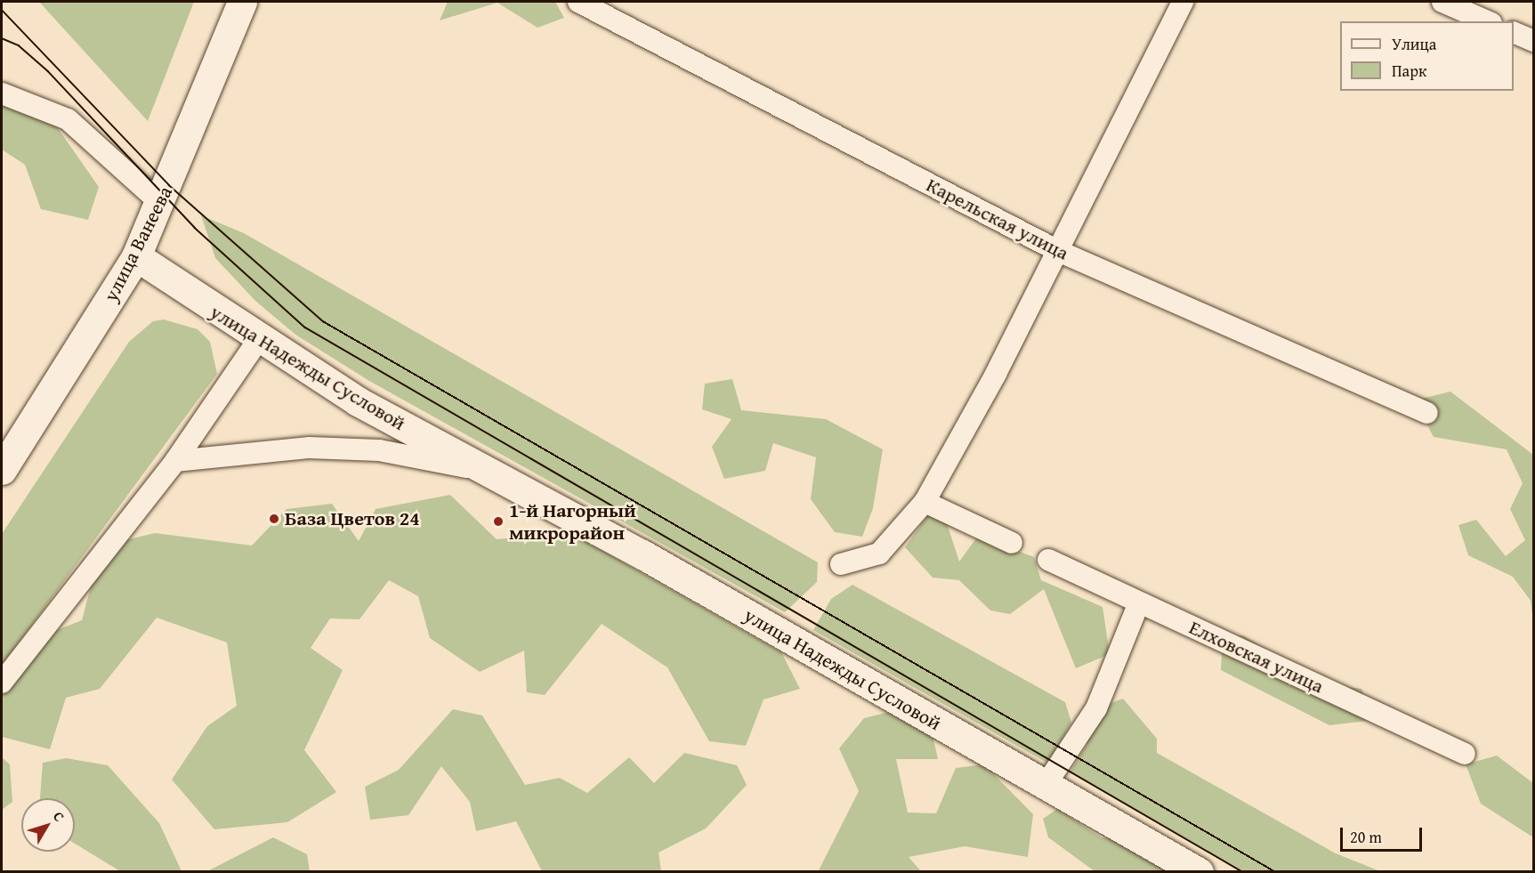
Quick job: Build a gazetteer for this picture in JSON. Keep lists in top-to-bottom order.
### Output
{
  "streets": {
    "main road": ["улица Ванеева", "улица Надежды Сусловой"],
    "street": ["Карельская улица", "Елховская улица"]
  },
  "crossings": [
    ["улица Ванеева", "улица Надежды Сусловой"]
  ],
  "places": ["База Цветов 24", "1-й Нагорный микрорайон"],
  "legend": ["Улица", "Парк"],
  "scale_bar": "20 m",
  "north": "top right"
}
